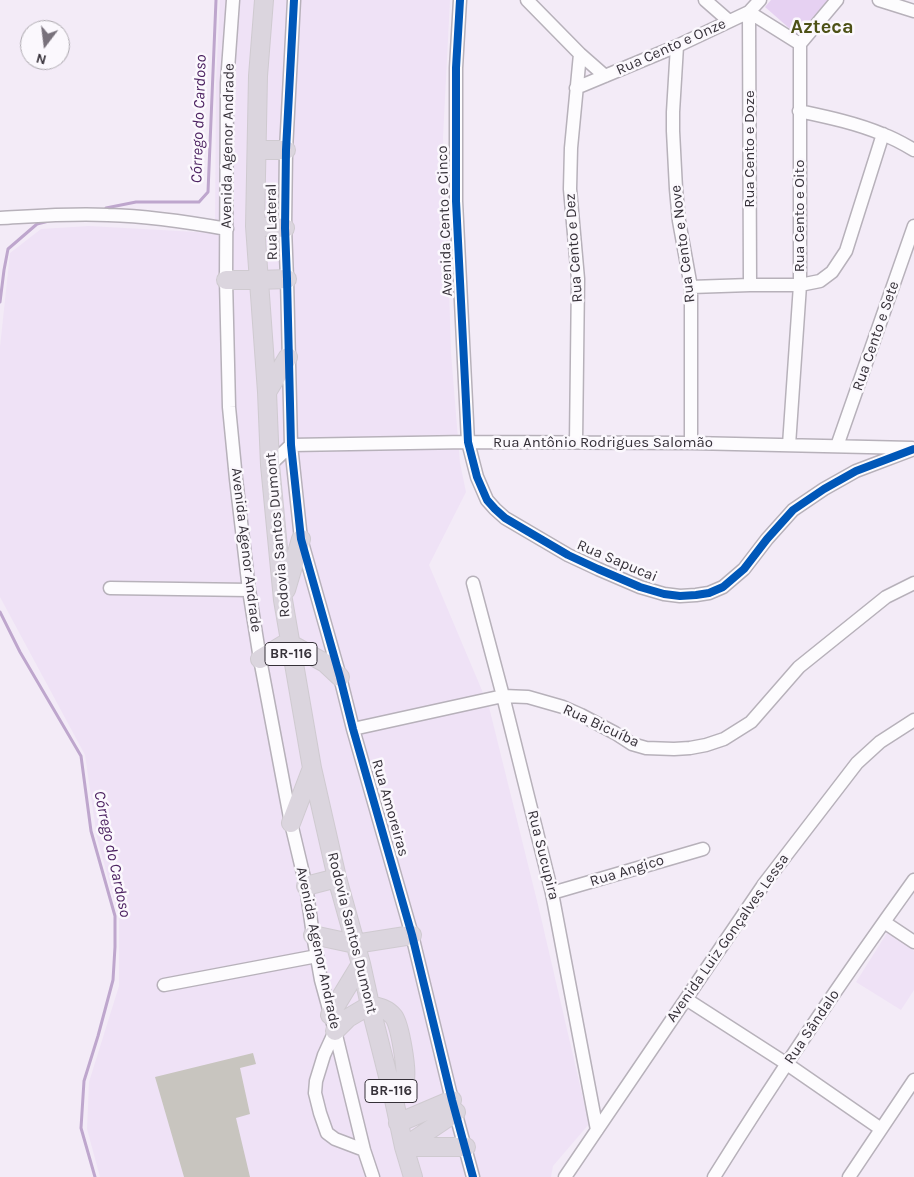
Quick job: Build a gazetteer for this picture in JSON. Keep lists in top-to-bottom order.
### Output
{
  "streets": {
    "highway": ["Rodovia Santos Dumont", "BR-116"],
    "street": [
      "Rua Cento e Onze",
      "Avenida Agenor Andrade",
      "Rua Cento e Doze",
      "Rua Cento e Oito",
      "Avenida Cento e Cinco",
      "Rua Lateral",
      "Rua Cento e Nove",
      "Rua Cento e Dez",
      "Rua Cento e Sete",
      "Rua Antônio Rodrigues Salomão",
      "Rua Sapucai",
      "Rua Bicuíba",
      "Rua Amoreiras",
      "Rua Sucupira",
      "Rua Angico",
      "Avenida Luiz Gonçalves Lessa",
      "Rua Sândalo"
    ]
  },
  "crossings": [
    ["Rua Cento e Onze", "Rua Cento e Doze"],
    ["Rua Cento e Onze", "Rua Cento e Nove"],
    ["Rua Cento e Onze", "Rua Cento e Dez"],
    ["Rua Cento e Oito", "Rua Antônio Rodrigues Salomão"],
    ["Avenida Cento e Cinco", "Rua Antônio Rodrigues Salomão"],
    ["Avenida Cento e Cinco", "Rua Sapucai"],
    ["Rua Lateral", "Rua Antônio Rodrigues Salomão"],
    ["Rua Lateral", "Rua Amoreiras"],
    ["Rua Cento e Nove", "Rua Antônio Rodrigues Salomão"],
    ["Rua Cento e Dez", "Rua Antônio Rodrigues Salomão"],
    ["Rua Cento e Sete", "Rua Antônio Rodrigues Salomão"],
    ["Rua Antônio Rodrigues Salomão", "Rua Sapucai"],
    ["Rua Antônio Rodrigues Salomão", "Rua Amoreiras"],
    ["Rodovia Santos Dumont", "BR-116"],
    ["Rua Bicuíba", "Rua Amoreiras"],
    ["Rua Bicuíba", "Rua Sucupira"],
    ["Rua Sucupira", "Rua Angico"],
    ["Rua Sucupira", "Avenida Luiz Gonçalves Lessa"]
  ],
  "districts": ["Azteca"],
  "water": ["Córrego do Cardoso"],
  "north": "bottom"
}
